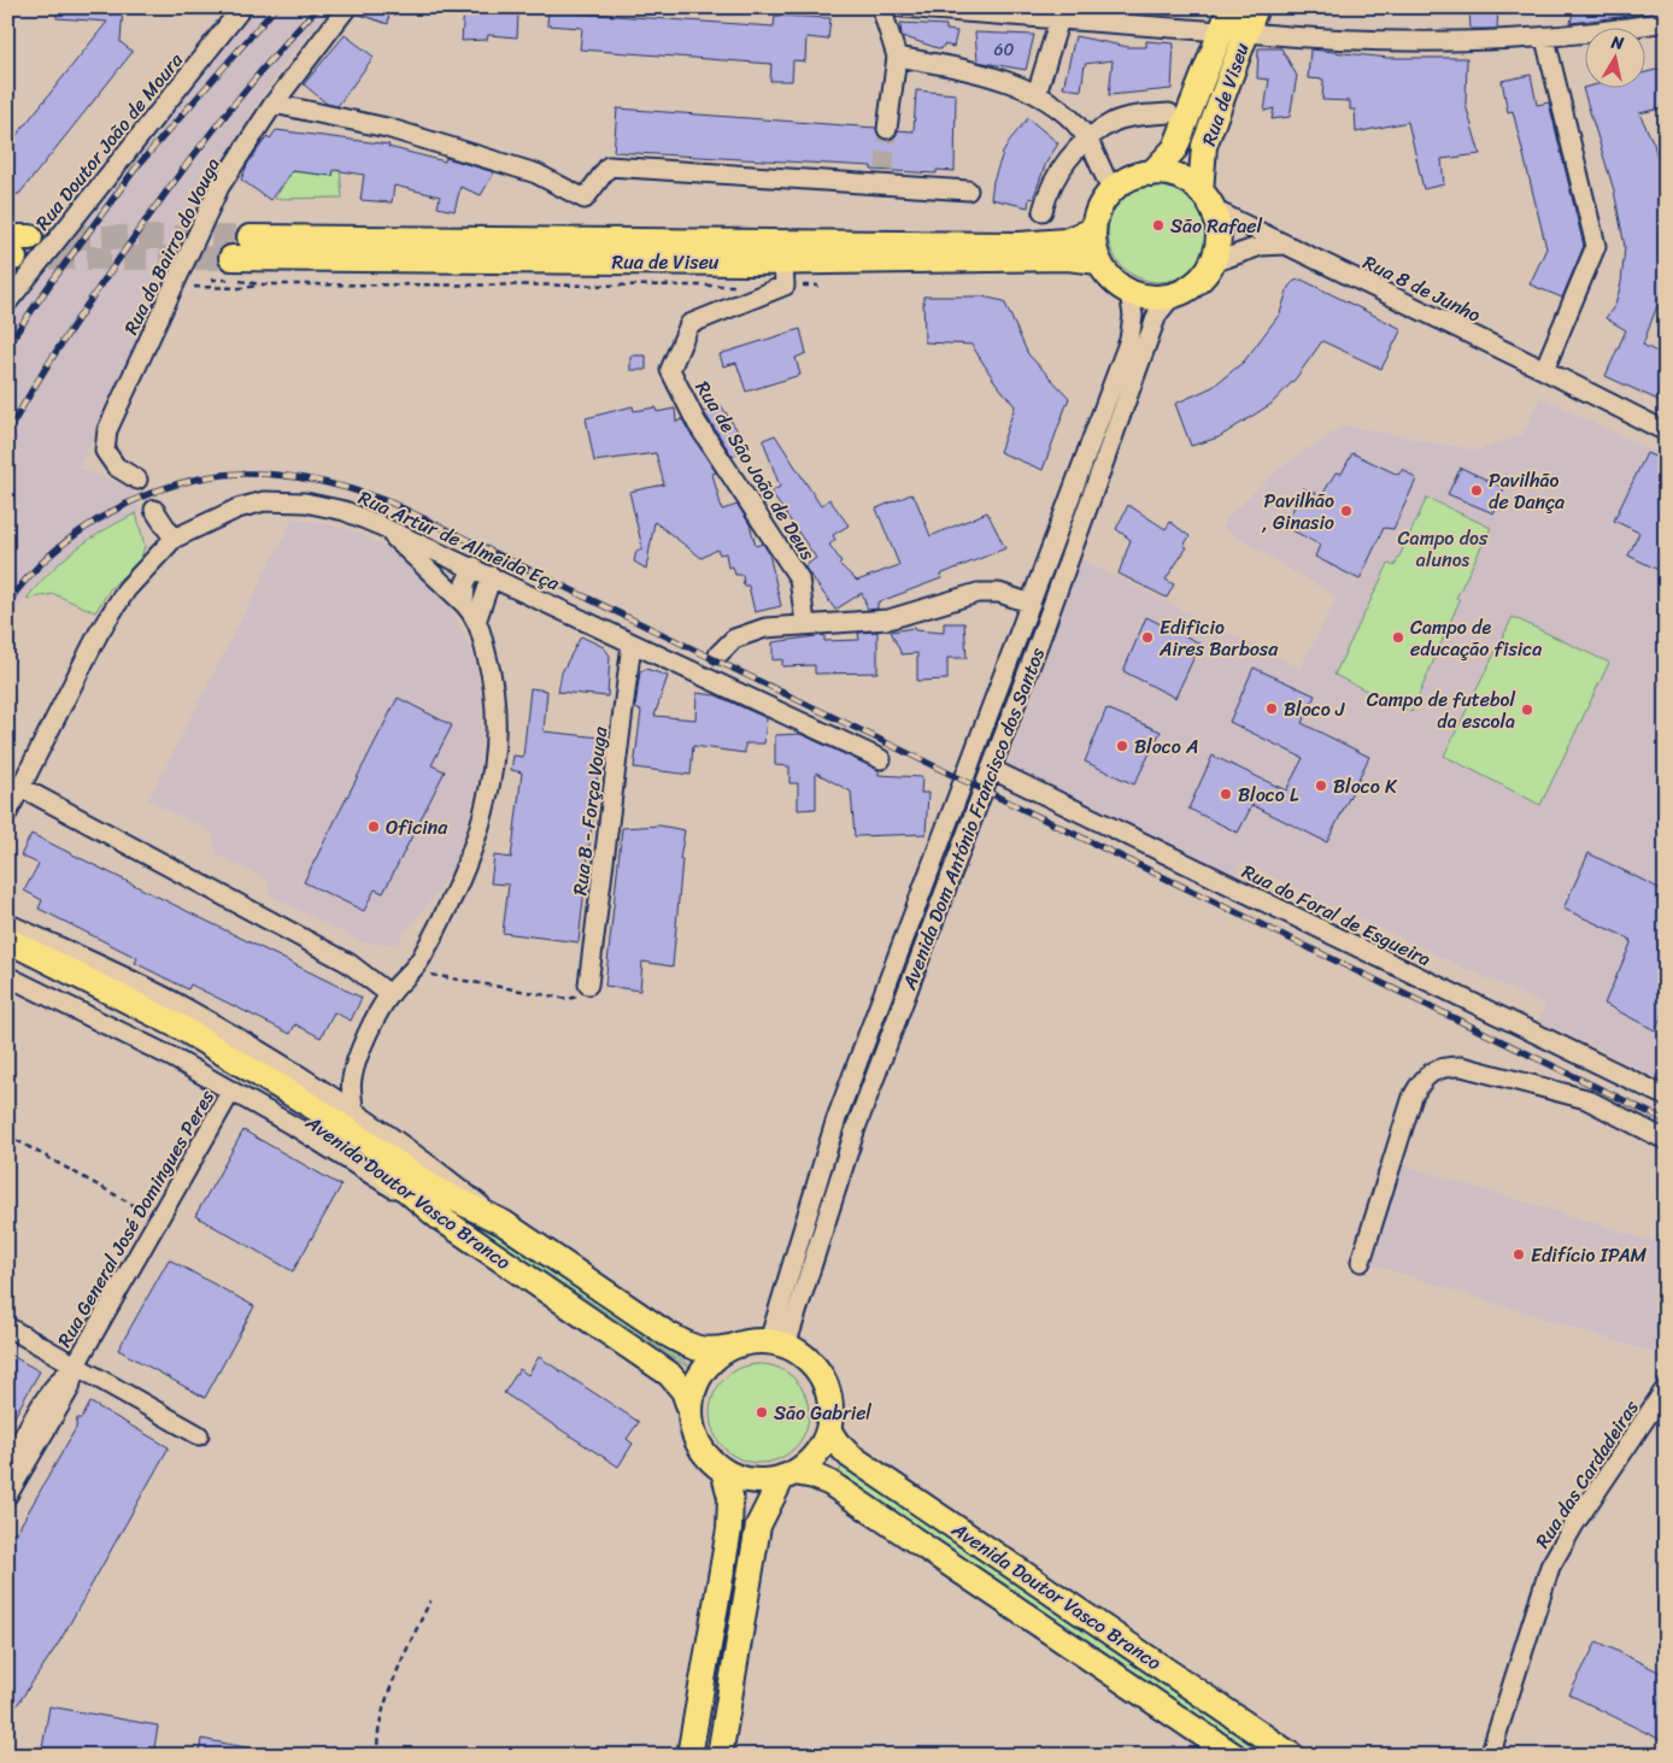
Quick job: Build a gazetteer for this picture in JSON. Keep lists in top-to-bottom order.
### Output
{
  "streets": {
    "main road": ["Rua de Viseu", "Avenida Doutor Vasco Branco"],
    "street": [
      "Rua Doutor João de Moura",
      "Rua do Bairro do Vouga",
      "Rua 8 de Junho",
      "Rua de São João de Deus",
      "Rua Artur de Almeida Eça",
      "Rua B - Força Vouga",
      "Avenida Dom António Francisco dos Santos",
      "Rua do Foral de Esgueira",
      "Rua General José Domingues Peres",
      "Rua das Cardadeiras"
    ]
  },
  "crossings": [
    ["Rua de Viseu", "Rua 8 de Junho"],
    ["Rua de Viseu", "Rua de São João de Deus"],
    ["Rua de Viseu", "Avenida Dom António Francisco dos Santos"],
    ["Rua 8 de Junho", "Avenida Dom António Francisco dos Santos"],
    ["Rua Artur de Almeida Eça", "Rua B - Força Vouga"],
    ["Avenida Dom António Francisco dos Santos", "Rua do Foral de Esgueira"],
    ["Avenida Dom António Francisco dos Santos", "Avenida Doutor Vasco Branco"]
  ],
  "parks": ["Campo dos alunos"],
  "places": [
    "São Rafael",
    "Pavilhão de Dança",
    "Pavilhão , Ginasio",
    "Edificio Aires Barbosa",
    "Campo de educação fisica",
    "Bloco J",
    "Campo de futebol da escola",
    "Bloco A",
    "Bloco K",
    "Bloco L",
    "Oficina",
    "Edifício IPAM",
    "São Gabriel"
  ],
  "house_numbers": ["60"],
  "north": "top"
}
